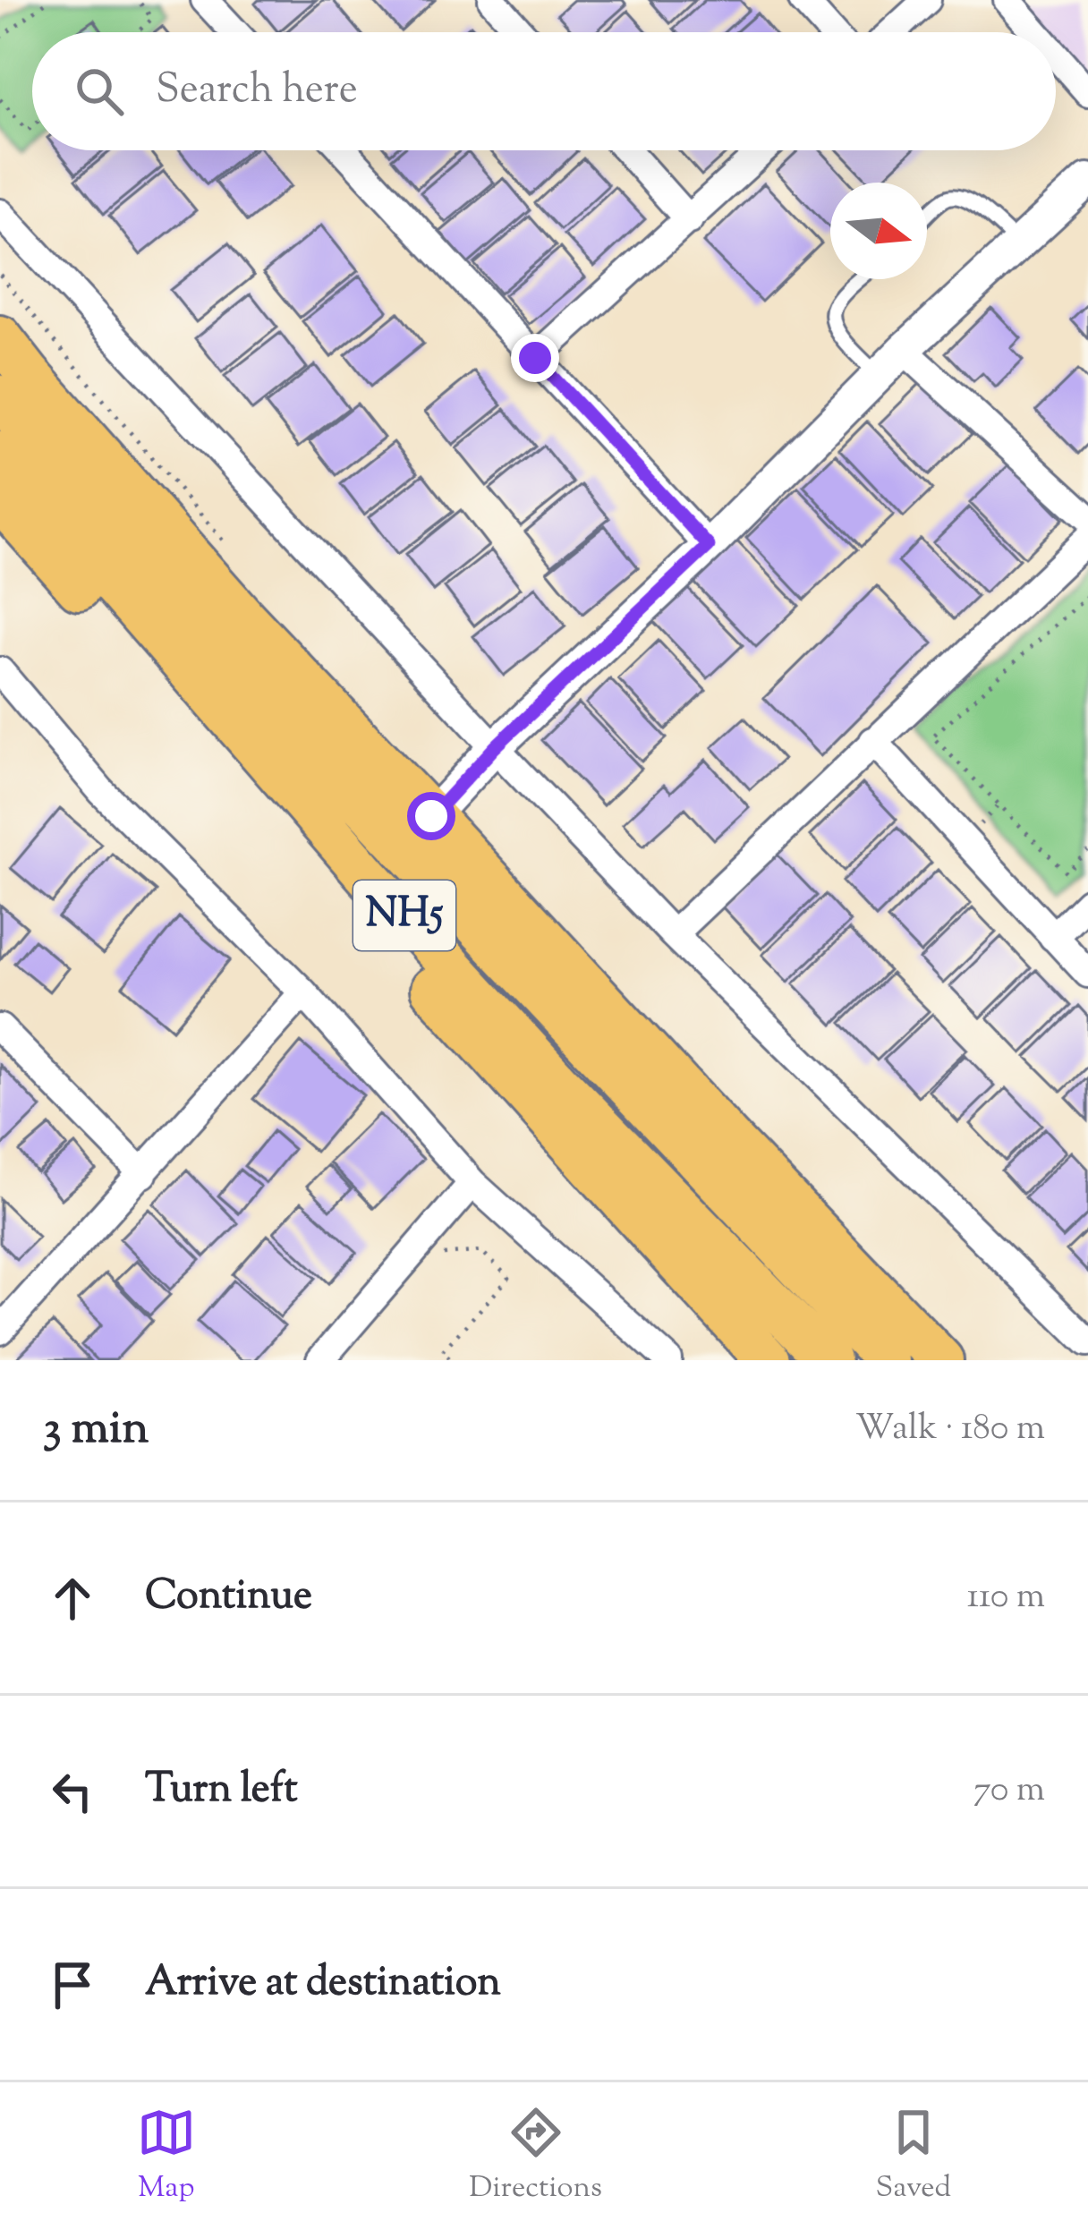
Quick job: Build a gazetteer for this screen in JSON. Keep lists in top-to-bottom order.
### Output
{
  "streets": {
    "highway": ["NH5"]
  },
  "north": "right",
  "page": {
    "search": "Search here",
    "heading": ["3 min", "Walk · 180 m"],
    "list": [
      ["Continue", "110 m"],
      ["Turn left", "70 m"],
      "Arrive at destination"
    ],
    "nav": ["Map", "Directions", "Saved"]
  }
}
